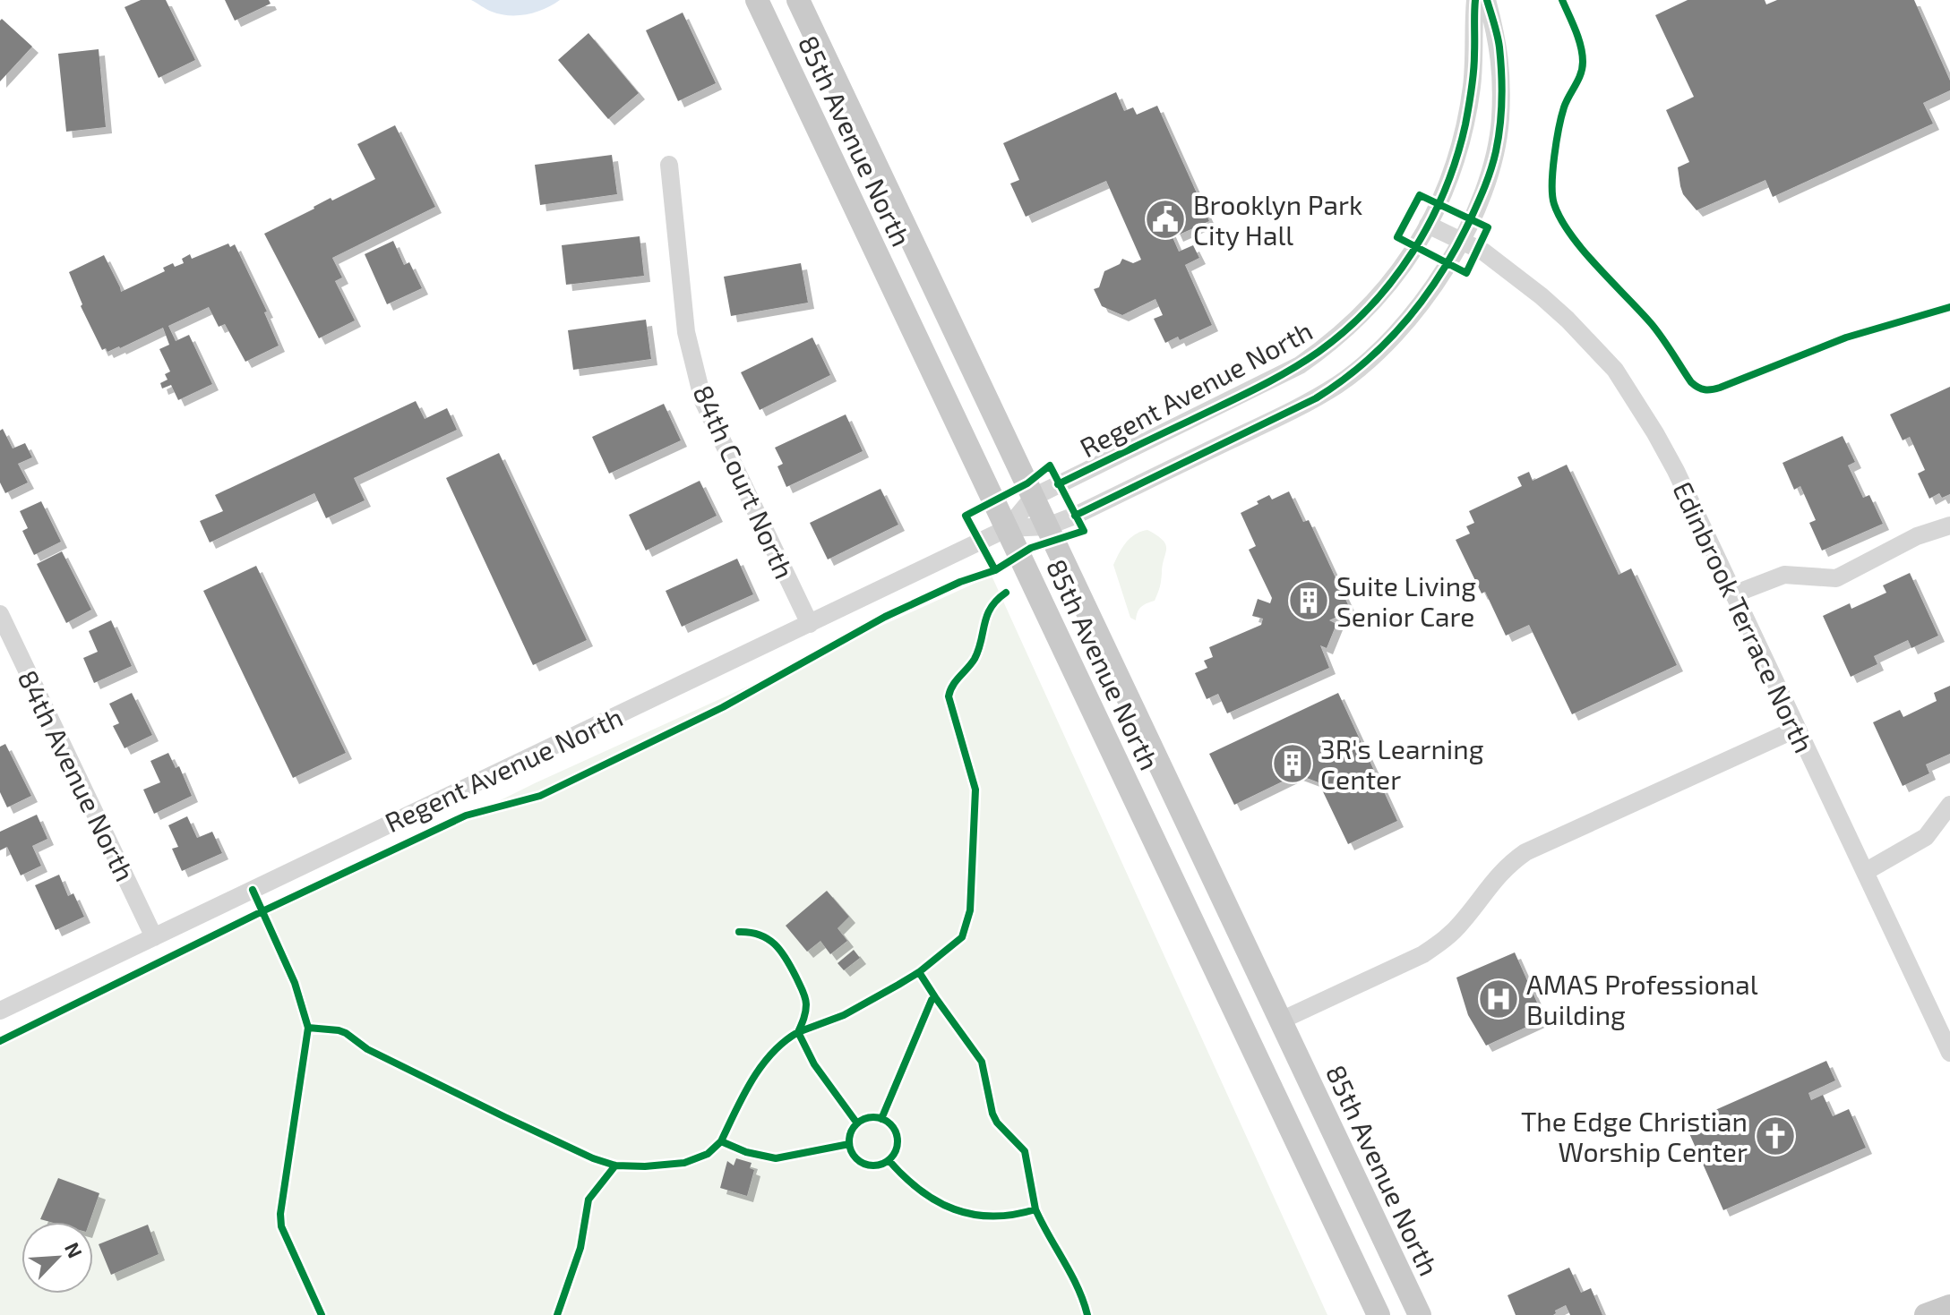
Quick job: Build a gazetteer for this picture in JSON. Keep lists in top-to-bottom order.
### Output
{
  "streets": {
    "main road": ["85th Avenue North"],
    "street": [
      "Regent Avenue North",
      "84th Court North",
      "Edinbrook Terrace North",
      "84th Avenue North"
    ]
  },
  "crossings": [
    ["85th Avenue North", "Regent Avenue North"],
    ["Regent Avenue North", "84th Court North"],
    ["Regent Avenue North", "Edinbrook Terrace North"],
    ["Regent Avenue North", "84th Avenue North"]
  ],
  "places": {
    "public building": ["Brooklyn Park City Hall"],
    "building": ["Suite Living Senior Care", "3R's Learning Center"],
    "hospital": ["AMAS Professional Building"],
    "church": ["The Edge Christian Worship Center"]
  },
  "north": "top right"
}
